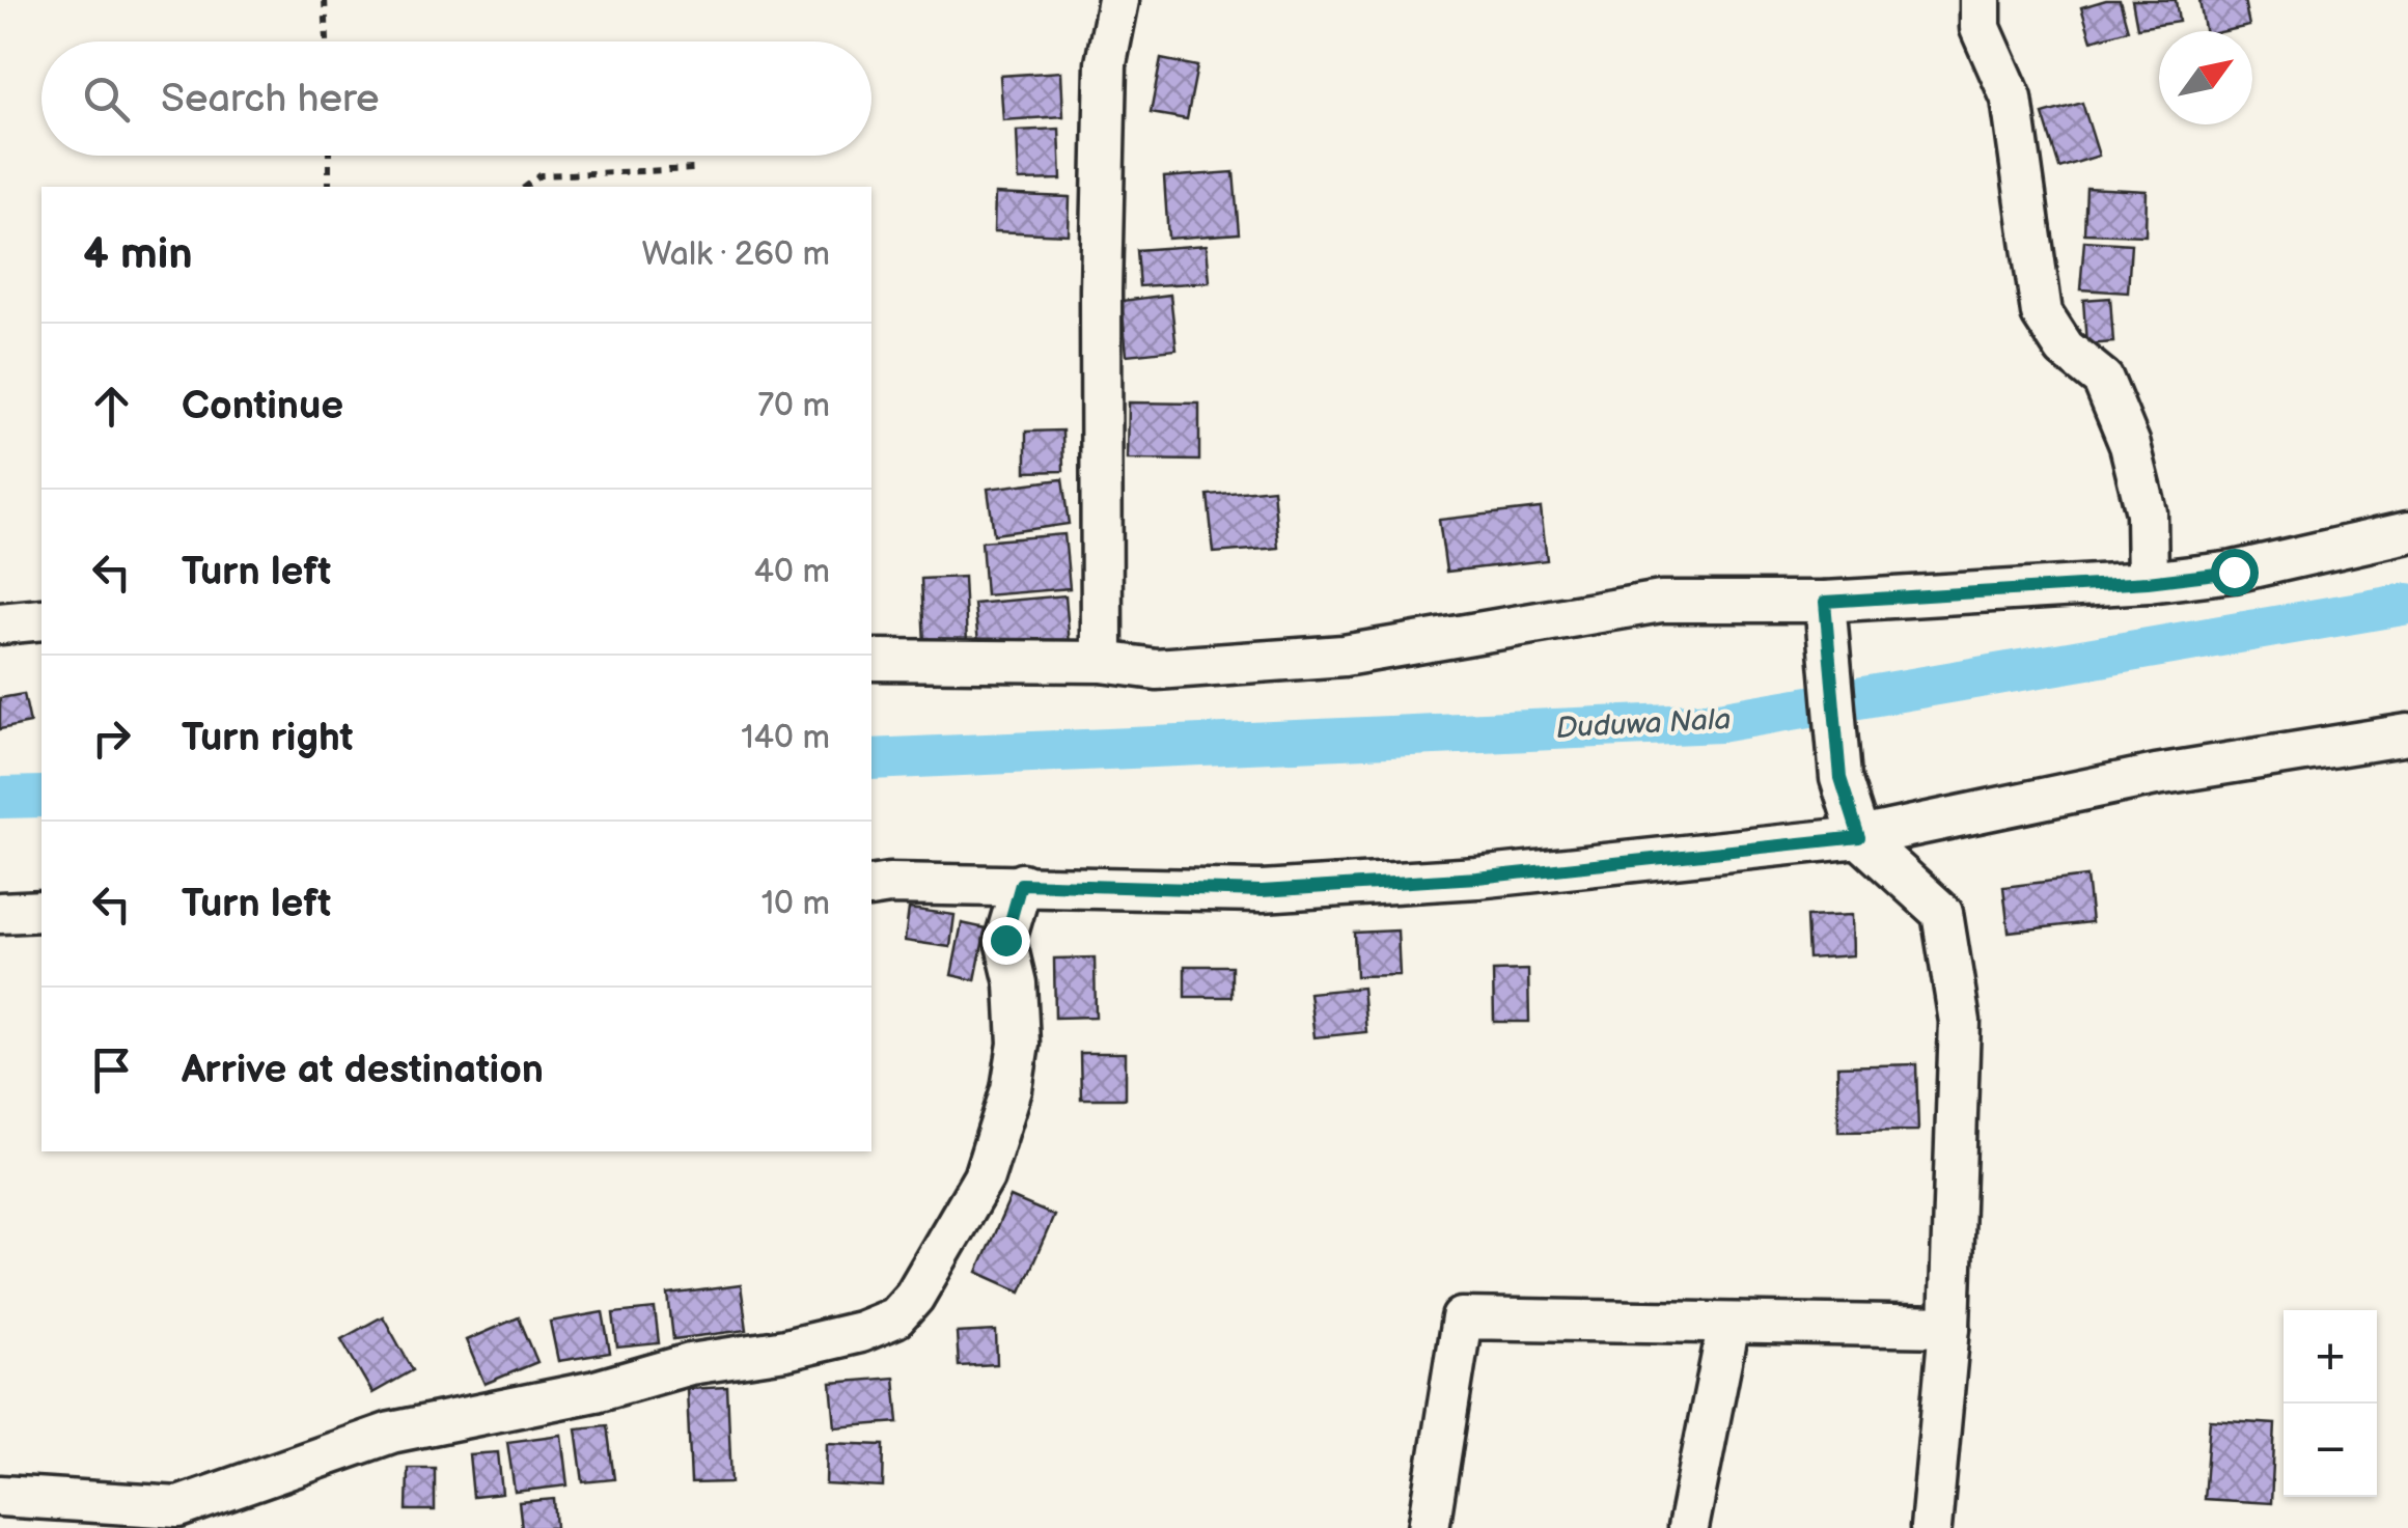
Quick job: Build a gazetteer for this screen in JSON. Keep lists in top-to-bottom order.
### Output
{
  "water": ["Duduwa Nala"],
  "north": "top right",
  "page": {
    "search": "Search here",
    "heading": ["4 min", "Walk · 260 m"],
    "list": [
      ["Continue", "70 m"],
      ["Turn left", "40 m"],
      ["Turn right", "140 m"],
      ["Turn left", "10 m"],
      "Arrive at destination"
    ],
    "map_buttons": ["+", "−"]
  }
}
